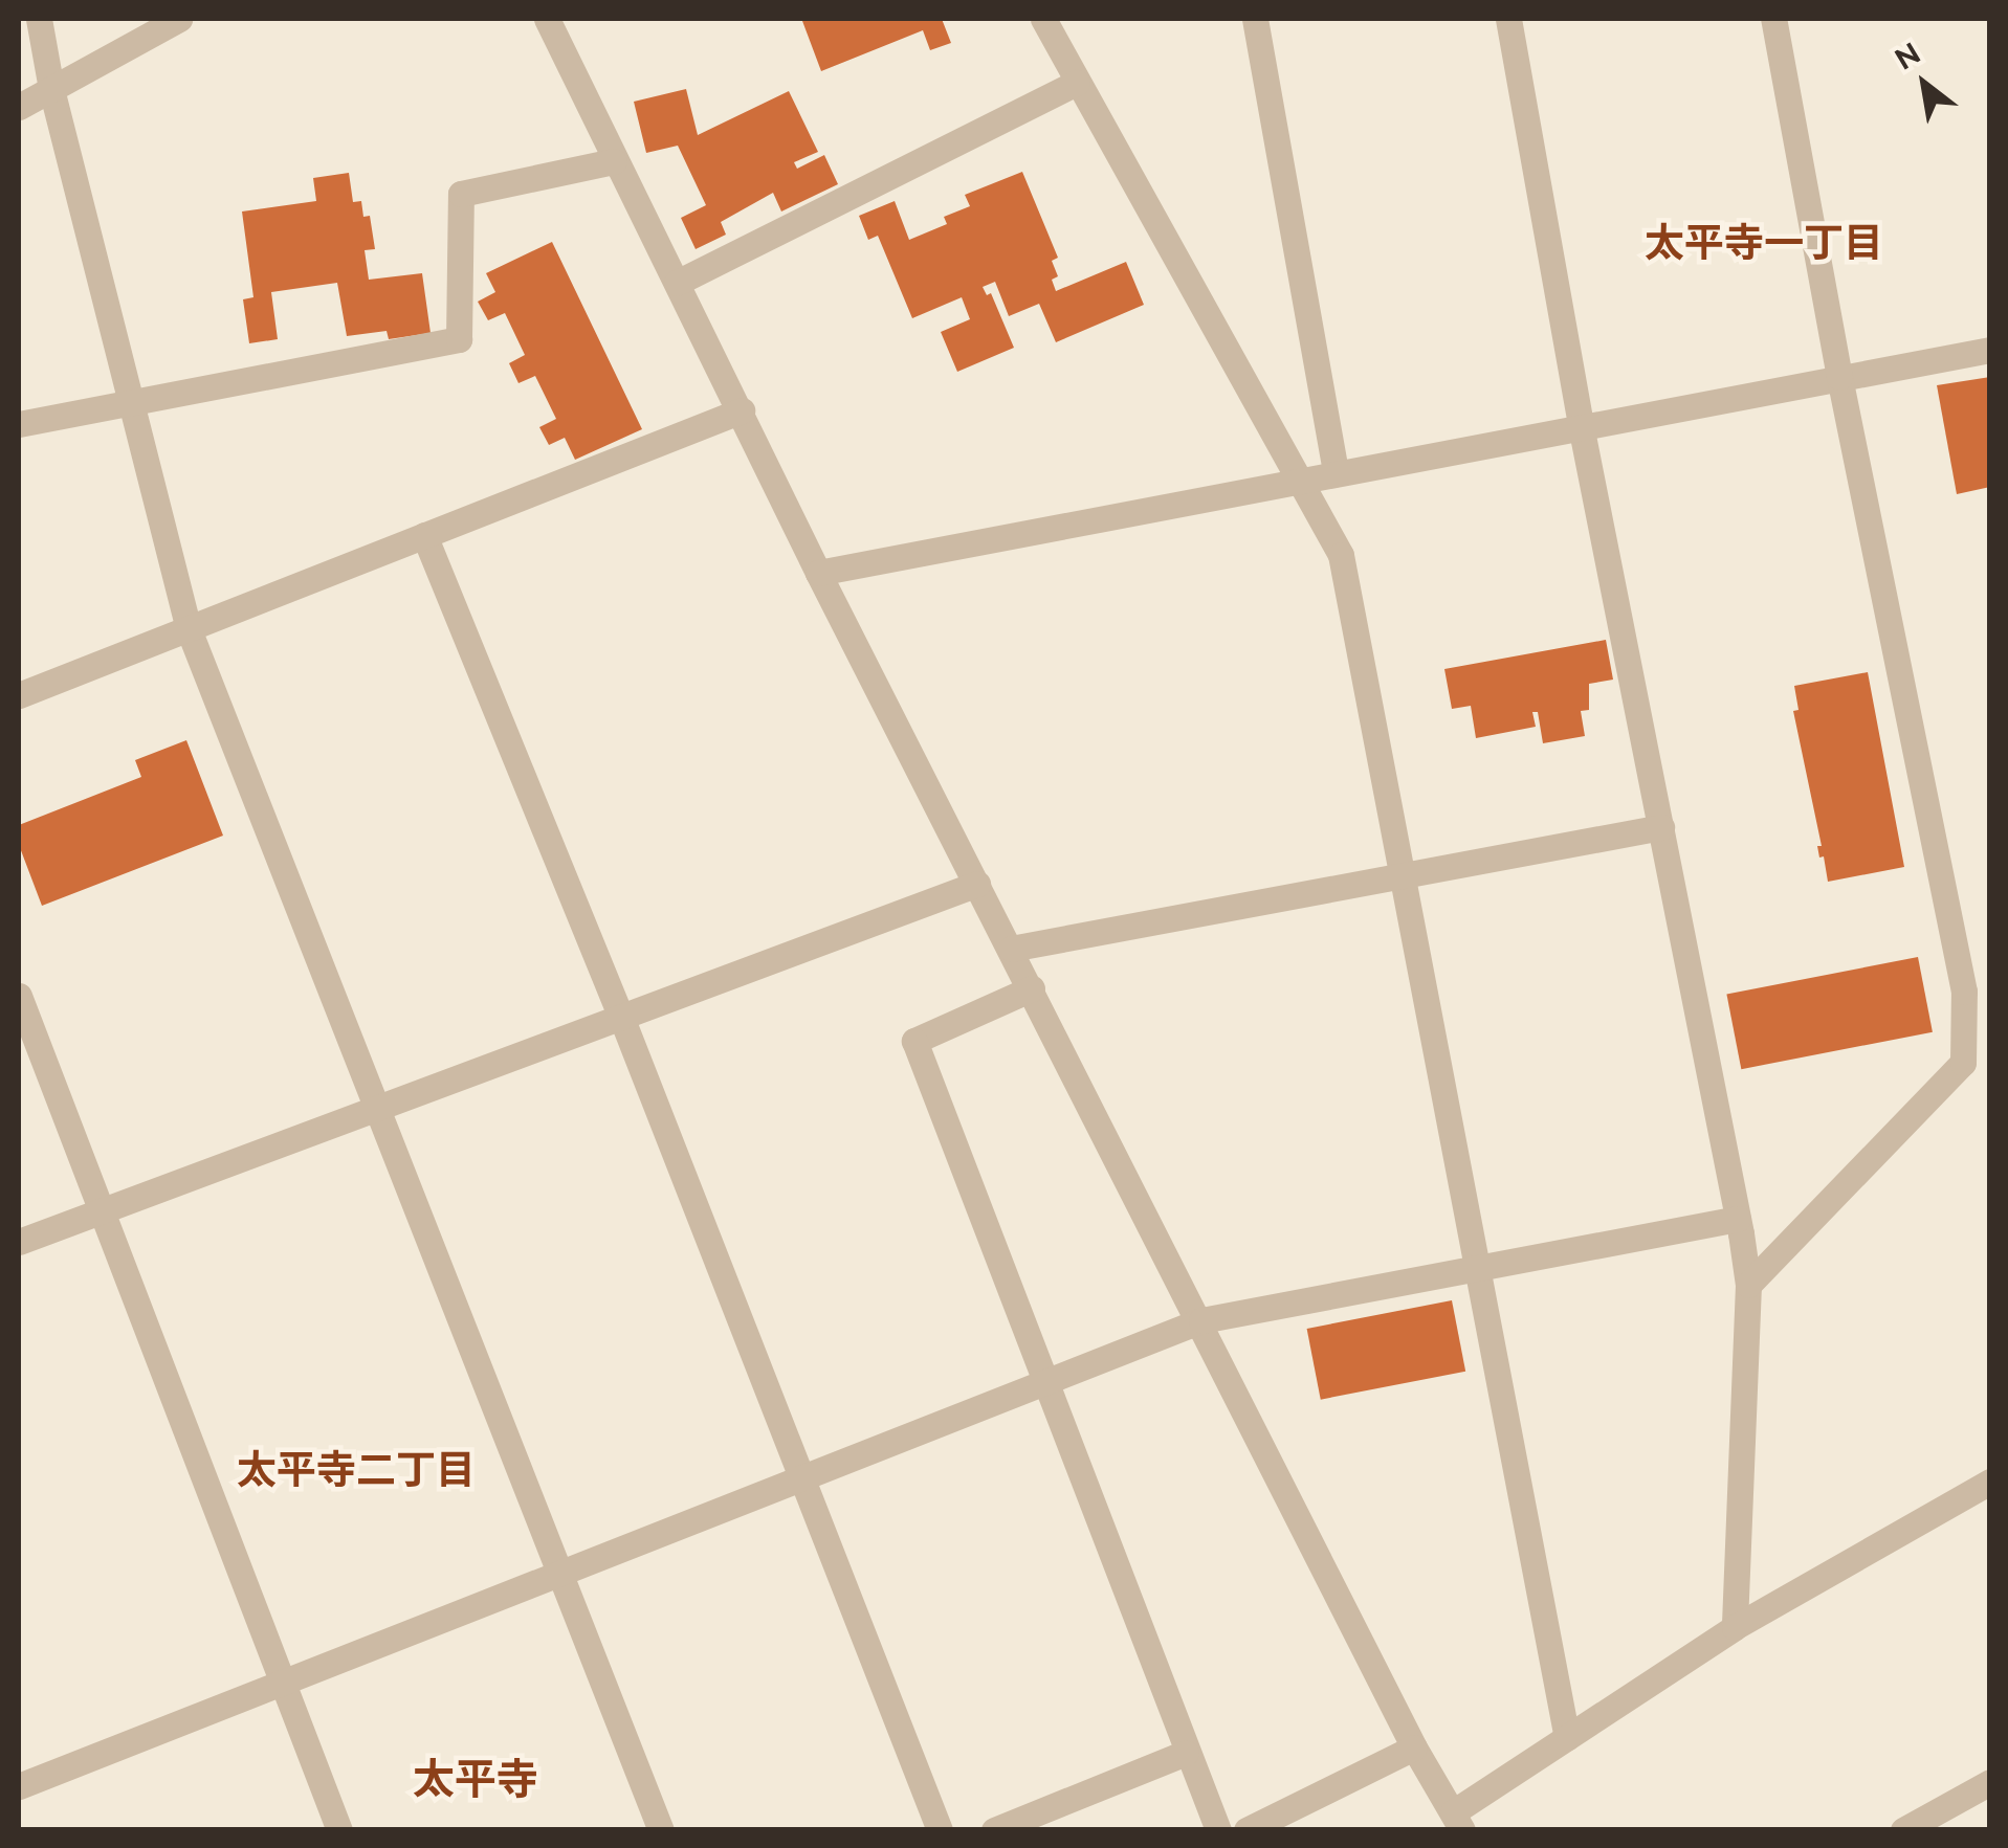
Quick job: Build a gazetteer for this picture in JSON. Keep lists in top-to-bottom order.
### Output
{
  "districts": ["太平寺一丁目", "太平寺二丁目", "太平寺"],
  "north": "top left"
}
